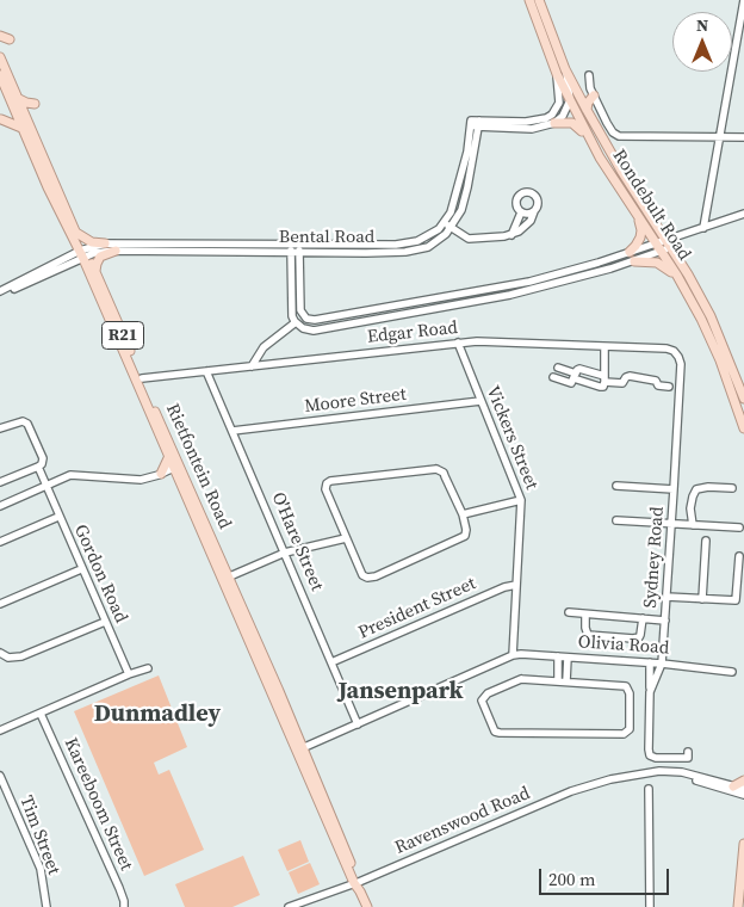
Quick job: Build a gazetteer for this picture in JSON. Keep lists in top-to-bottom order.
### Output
{
  "streets": {
    "main road": ["Rondebult Road", "R21", "Rietfontein Road"],
    "street": [
      "Bental Road",
      "Edgar Road",
      "Moore Street",
      "Vickers Street",
      "O'Hare Street",
      "Sydney Road",
      "Gordon Road",
      "President Street",
      "Olivia Road",
      "Kareeboom Street",
      "Ravenswood Road",
      "Tim Street"
    ]
  },
  "crossings": [
    ["Bental Road", "Rietfontein Road"],
    ["Edgar Road", "Vickers Street"],
    ["Edgar Road", "Rietfontein Road"],
    ["Edgar Road", "O'Hare Street"],
    ["Edgar Road", "Sydney Road"],
    ["Moore Street", "Vickers Street"],
    ["Moore Street", "O'Hare Street"],
    ["Vickers Street", "President Street"],
    ["Vickers Street", "Olivia Road"],
    ["Rietfontein Road", "Ravenswood Road"],
    ["O'Hare Street", "President Street"],
    ["Sydney Road", "Olivia Road"]
  ],
  "districts": ["Jansenpark", "Dunmadley"],
  "scale_bar": "200 m",
  "north": "top"
}
